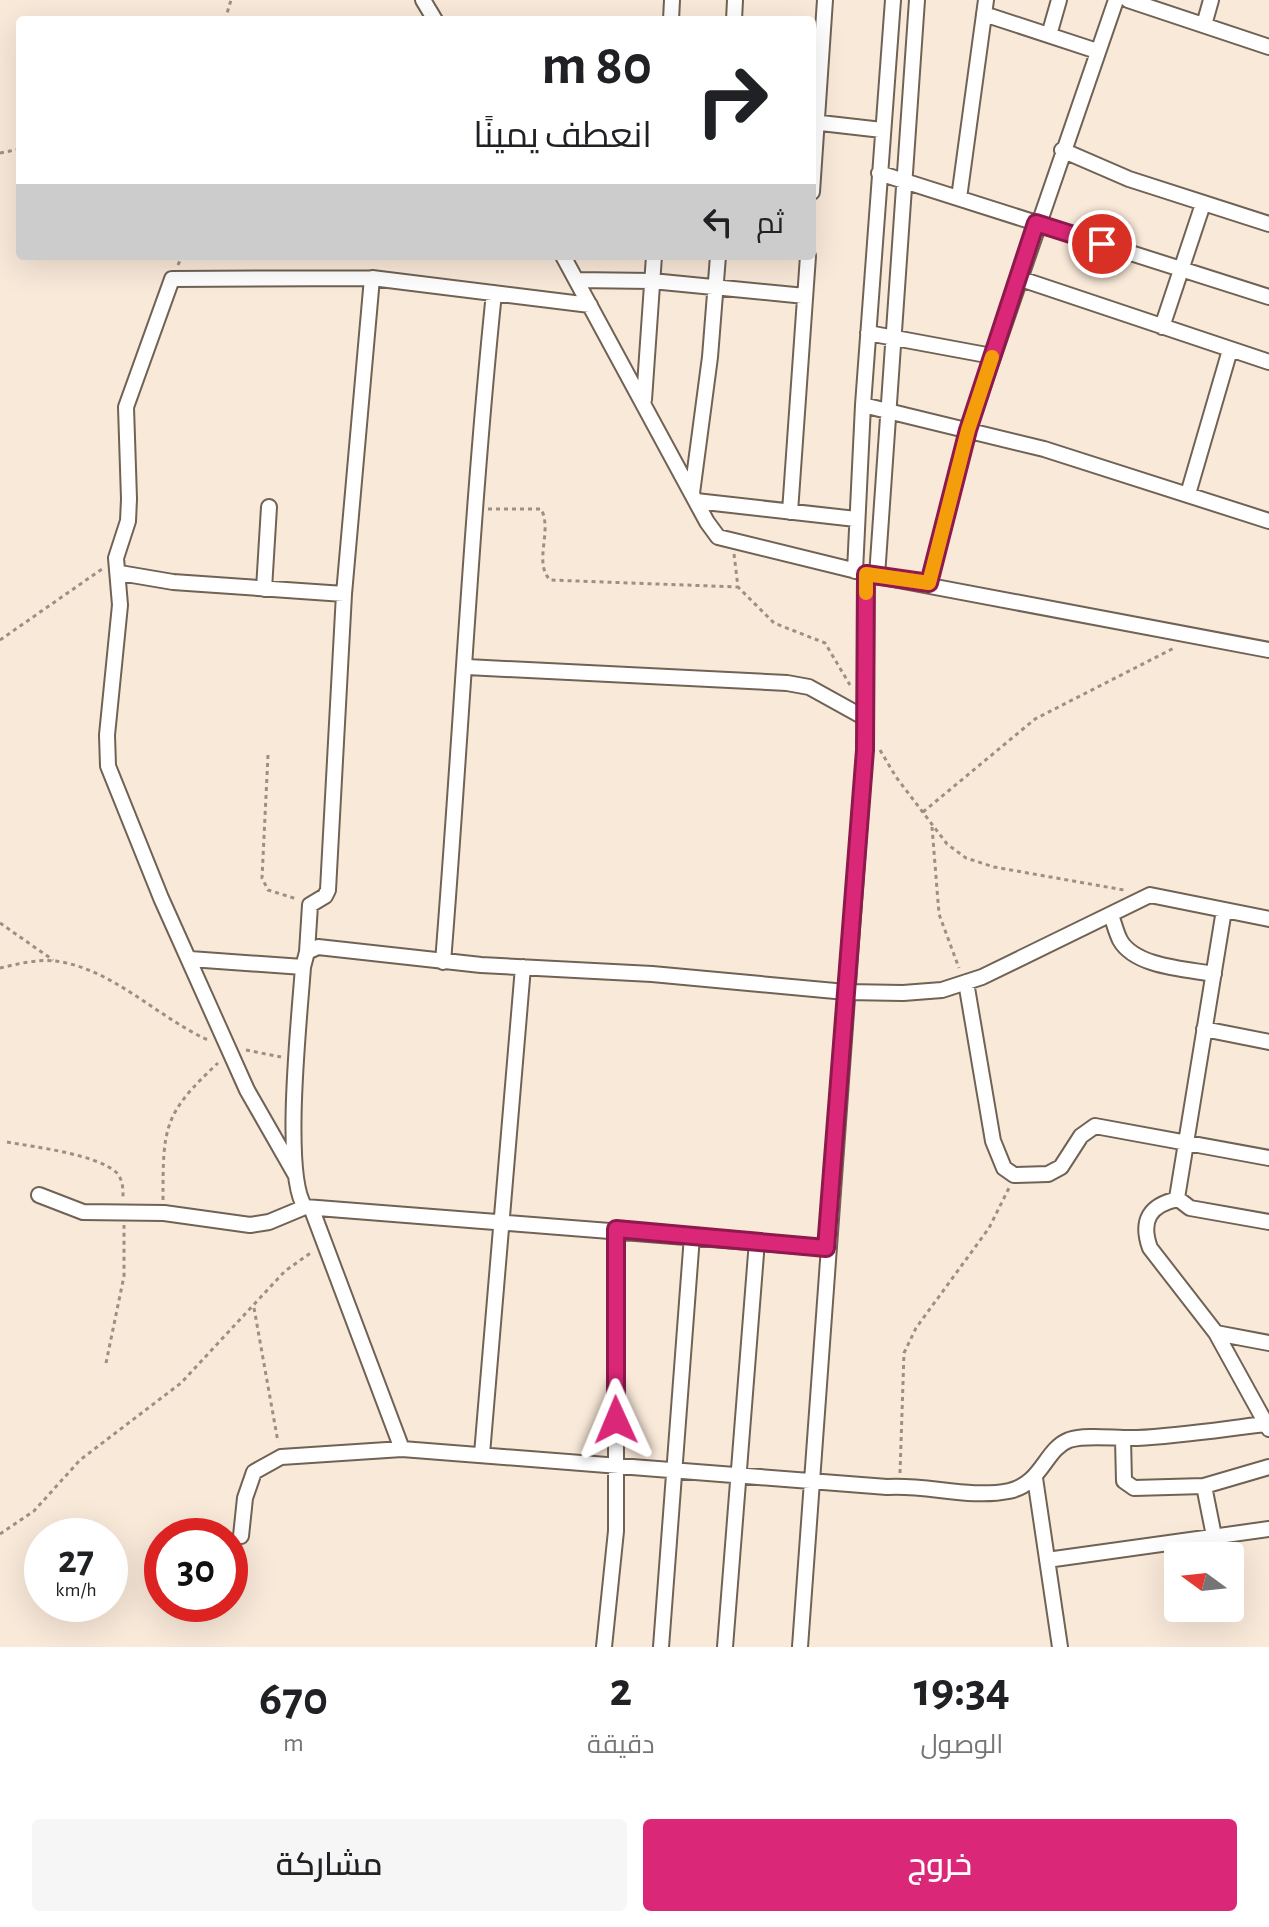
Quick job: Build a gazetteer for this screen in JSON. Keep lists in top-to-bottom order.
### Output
{
  "north": "left",
  "page": {
    "turn": ["80 m", "انعطف يمينًا"],
    "then": "ثم",
    "speed": "27 km/h",
    "limit": "30",
    "eta": [
      "19:34",
      "الوصول",
      "2",
      "دقيقة",
      "670",
      "m"
    ],
    "buttons": ["خروج", "مشاركة"]
  }
}
